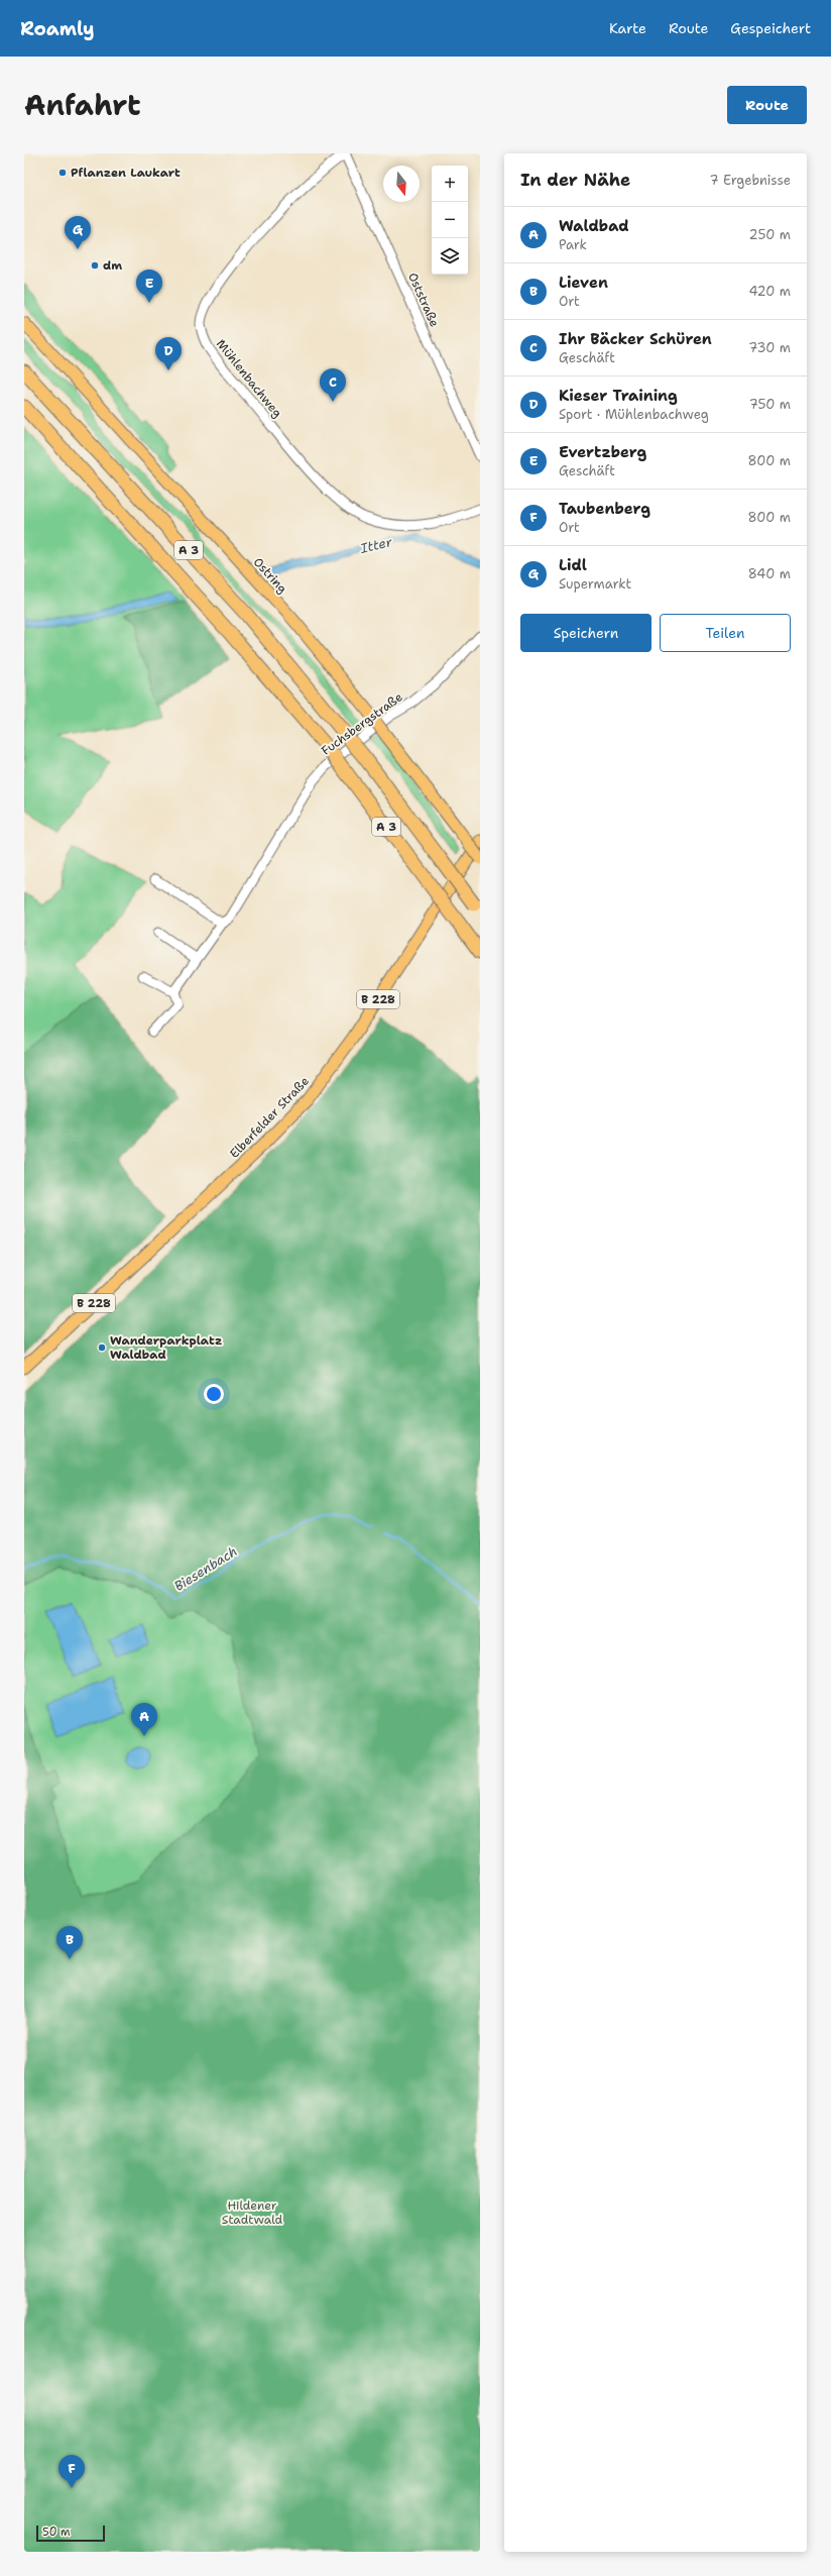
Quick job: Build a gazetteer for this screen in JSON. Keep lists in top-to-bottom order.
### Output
{
  "streets": {
    "highway": ["A 3"],
    "main road": ["Ostring", "B 228", "Elberfelder Straße"],
    "street": ["Oststraße", "Mühlenbachweg", "Fuchsbergstraße"]
  },
  "crossings": [
    ["Oststraße", "Mühlenbachweg"]
  ],
  "water": ["Itter", "Biesenbach"],
  "parks": ["Hildener Stadtwald"],
  "places": ["Pflanzen Laukart", "dm", "Wanderparkplatz Waldbad"],
  "scale_bar": "50 m",
  "north": "bottom",
  "page": {
    "header": "Roamly",
    "nav": ["Karte", "Route", "Gespeichert"],
    "title": "Anfahrt",
    "buttons": [
      "Route",
      ["Speichern", "Teilen"]
    ],
    "heading": ["In der Nähe", "7 Ergebnisse"],
    "map_buttons": ["+", "−"],
    "list": [
      {
        "mark": "A",
        "name": "Waldbad",
        "note": "Park",
        "value": "250 m"
      },
      {
        "mark": "B",
        "name": "Lieven",
        "note": "Ort",
        "value": "420 m"
      },
      {
        "mark": "C",
        "name": "Ihr Bäcker Schüren",
        "note": "Geschäft",
        "value": "730 m"
      },
      {
        "mark": "D",
        "name": "Kieser Training",
        "note": "Sport · Mühlenbachweg",
        "value": "750 m"
      },
      {
        "mark": "E",
        "name": "Evertzberg",
        "note": "Geschäft",
        "value": "800 m"
      },
      {
        "mark": "F",
        "name": "Taubenberg",
        "note": "Ort",
        "value": "800 m"
      },
      {
        "mark": "G",
        "name": "Lidl",
        "note": "Supermarkt",
        "value": "840 m"
      }
    ],
    "pins": [
      "G",
      "E",
      "D",
      "C",
      "A",
      "B",
      "F"
    ],
    "scale": "50 m"
  }
}
